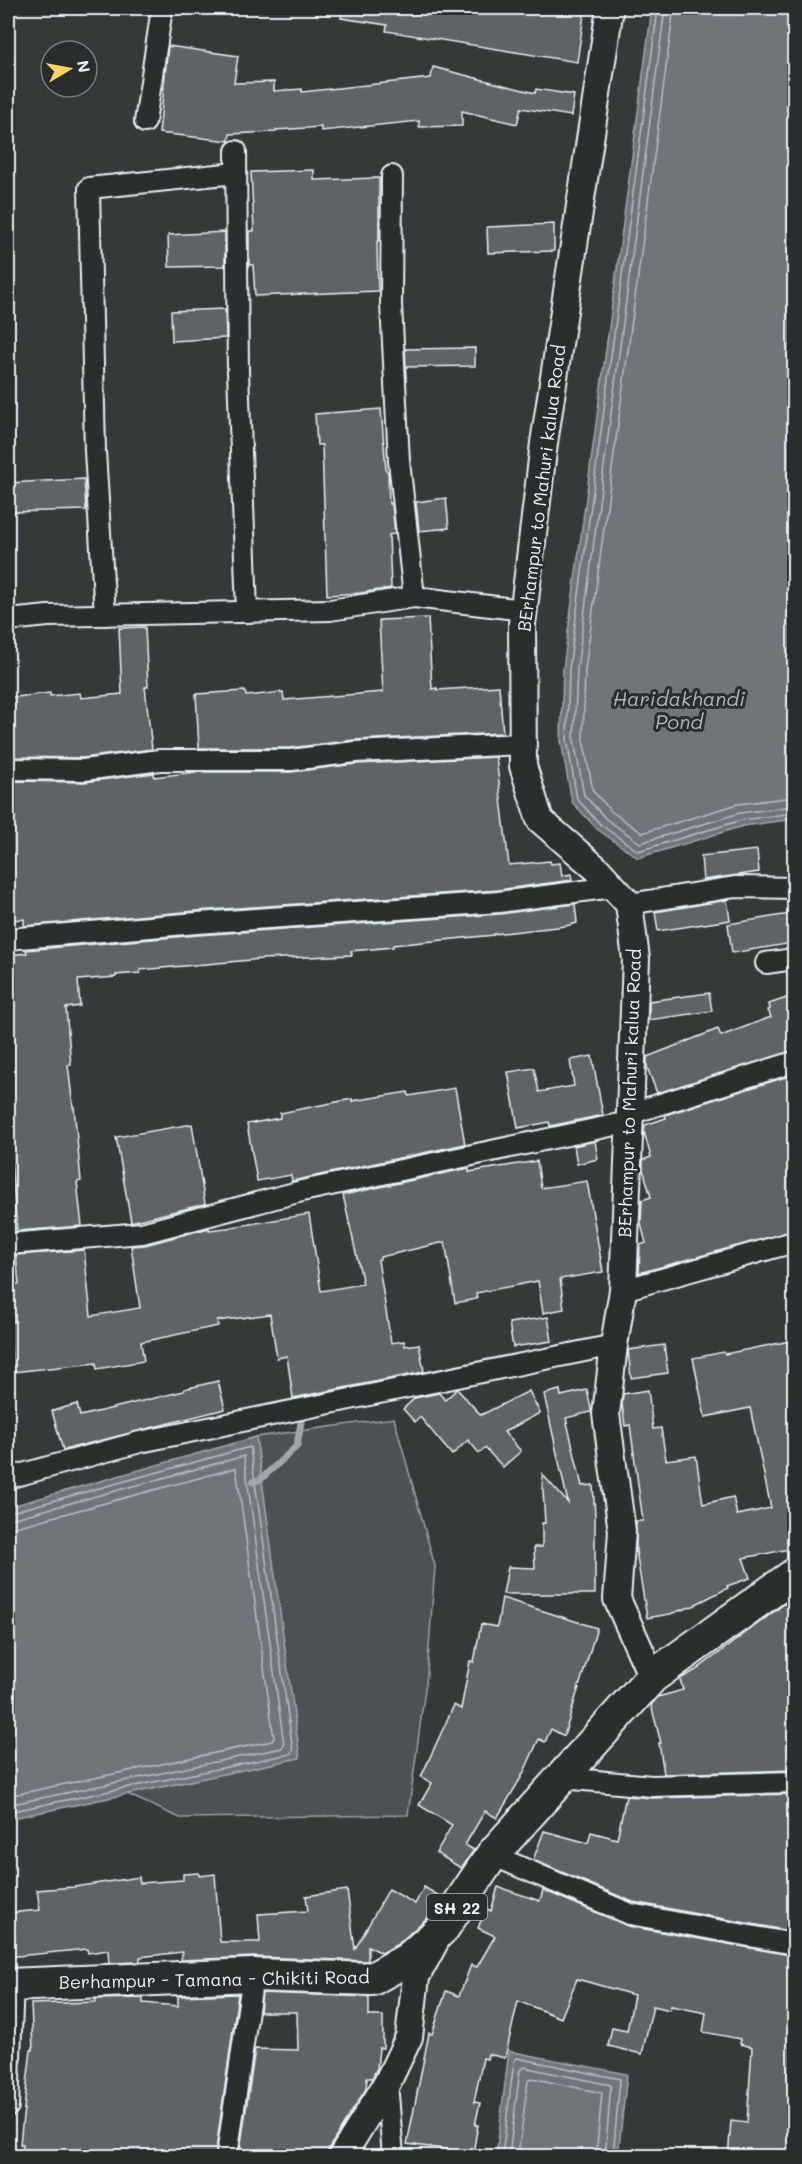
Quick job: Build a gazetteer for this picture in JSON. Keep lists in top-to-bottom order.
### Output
{
  "streets": {
    "main road": ["SH 22", "Berhampur - Tamana - Chikiti Road"],
    "street": ["BErhampur to Mahuri kalua Road"]
  },
  "crossings": [
    ["BErhampur to Mahuri kalua Road", "Berhampur - Tamana - Chikiti Road"]
  ],
  "water": ["Haridakhandi Pond"],
  "north": "right"
}
